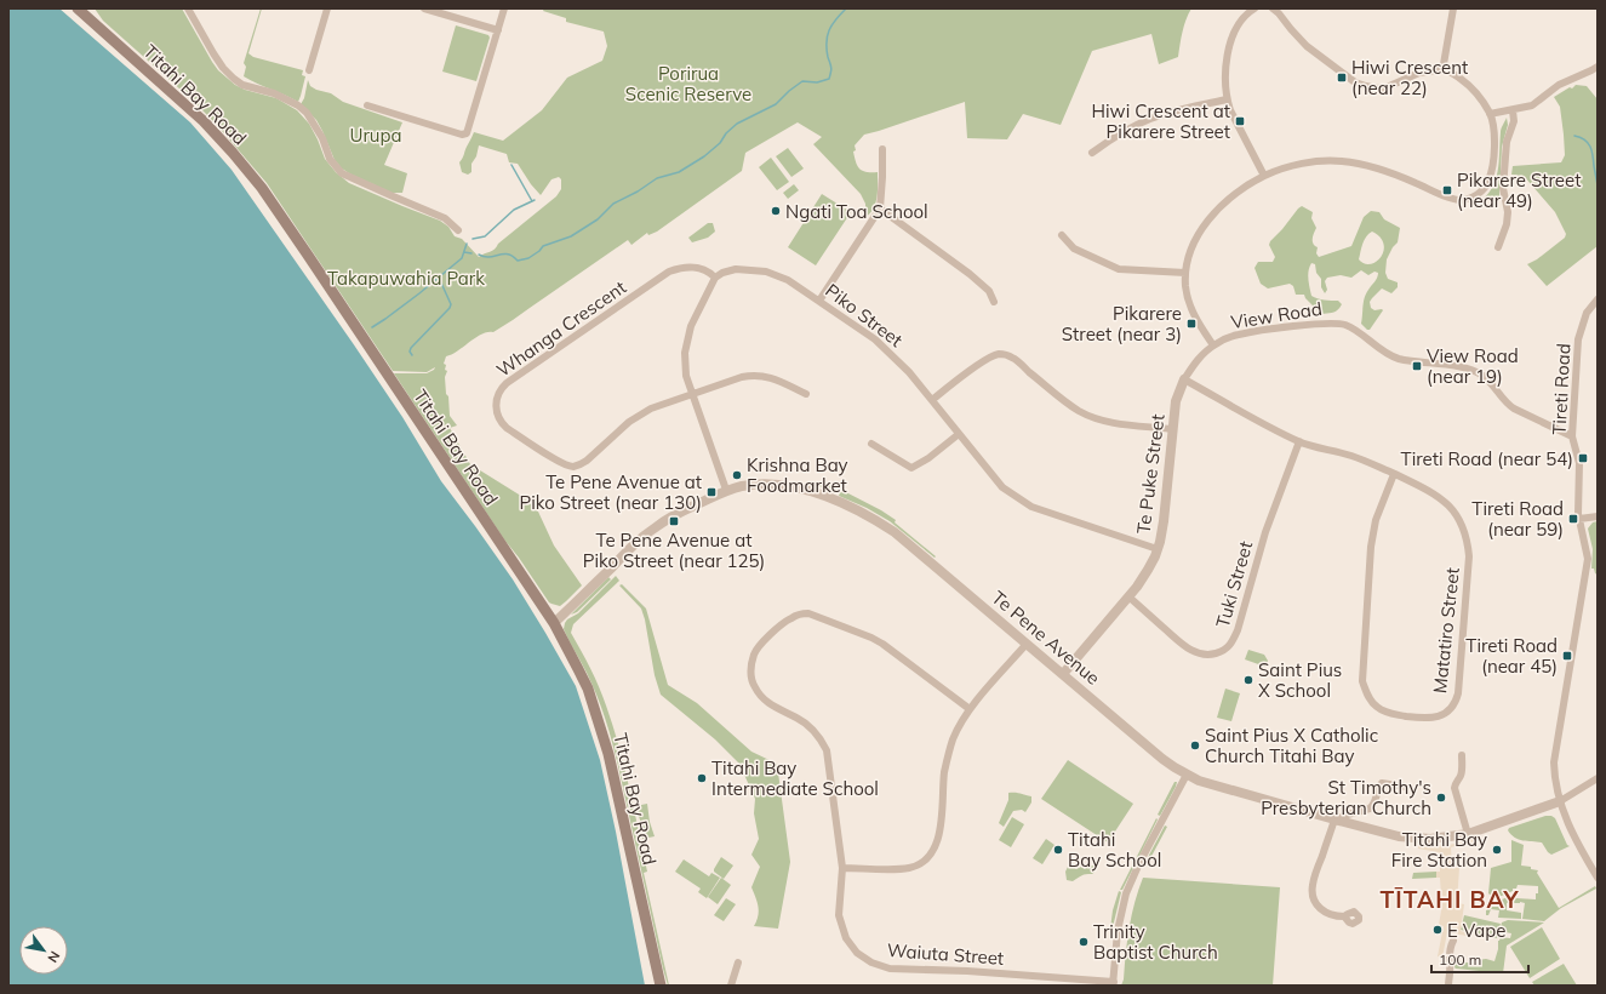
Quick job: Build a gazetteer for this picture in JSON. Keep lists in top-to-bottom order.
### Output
{
  "streets": {
    "main road": ["Titahi Bay Road"],
    "street": [
      "Piko Street",
      "View Road",
      "Whanga Crescent",
      "Tireti Road",
      "Te Puke Street",
      "Tuki Street",
      "Matatiro Street",
      "Te Pene Avenue",
      "Waiuta Street"
    ]
  },
  "crossings": [
    ["Titahi Bay Road", "Te Pene Avenue"],
    ["Piko Street", "Whanga Crescent"],
    ["Piko Street", "Te Puke Street"],
    ["View Road", "Tireti Road"],
    ["View Road", "Te Puke Street"],
    ["Tireti Road", "Te Pene Avenue"],
    ["Te Puke Street", "Tuki Street"],
    ["Te Puke Street", "Matatiro Street"],
    ["Te Puke Street", "Te Pene Avenue"],
    ["Tuki Street", "Matatiro Street"]
  ],
  "districts": ["TĪTAHI BAY"],
  "parks": ["Porirua Scenic Reserve", "Urupa", "Takapuwahia Park"],
  "places": {
    "transit": [
      "Hiwi Crescent (near 22)",
      "Hiwi Crescent at Pikarere Street",
      "Pikarere Street (near 49)",
      "Pikarere Street (near 3)",
      "View Road (near 19)",
      "Tireti Road (near 54)",
      "Te Pene Avenue at Piko Street (near 130)",
      "Tireti Road (near 59)",
      "Te Pene Avenue at Piko Street (near 125)",
      "Tireti Road (near 45)"
    ],
    "other": [
      "Ngati Toa School",
      "Krishna Bay Foodmarket",
      "Saint Pius X School",
      "Saint Pius X Catholic Church Titahi Bay",
      "Titahi Bay Intermediate School",
      "St Timothy's Presbyterian Church",
      "Titahi Bay School",
      "Titahi Bay Fire Station",
      "E Vape",
      "Trinity Baptist Church"
    ]
  },
  "scale_bar": "100 m",
  "north": "bottom right"
}
